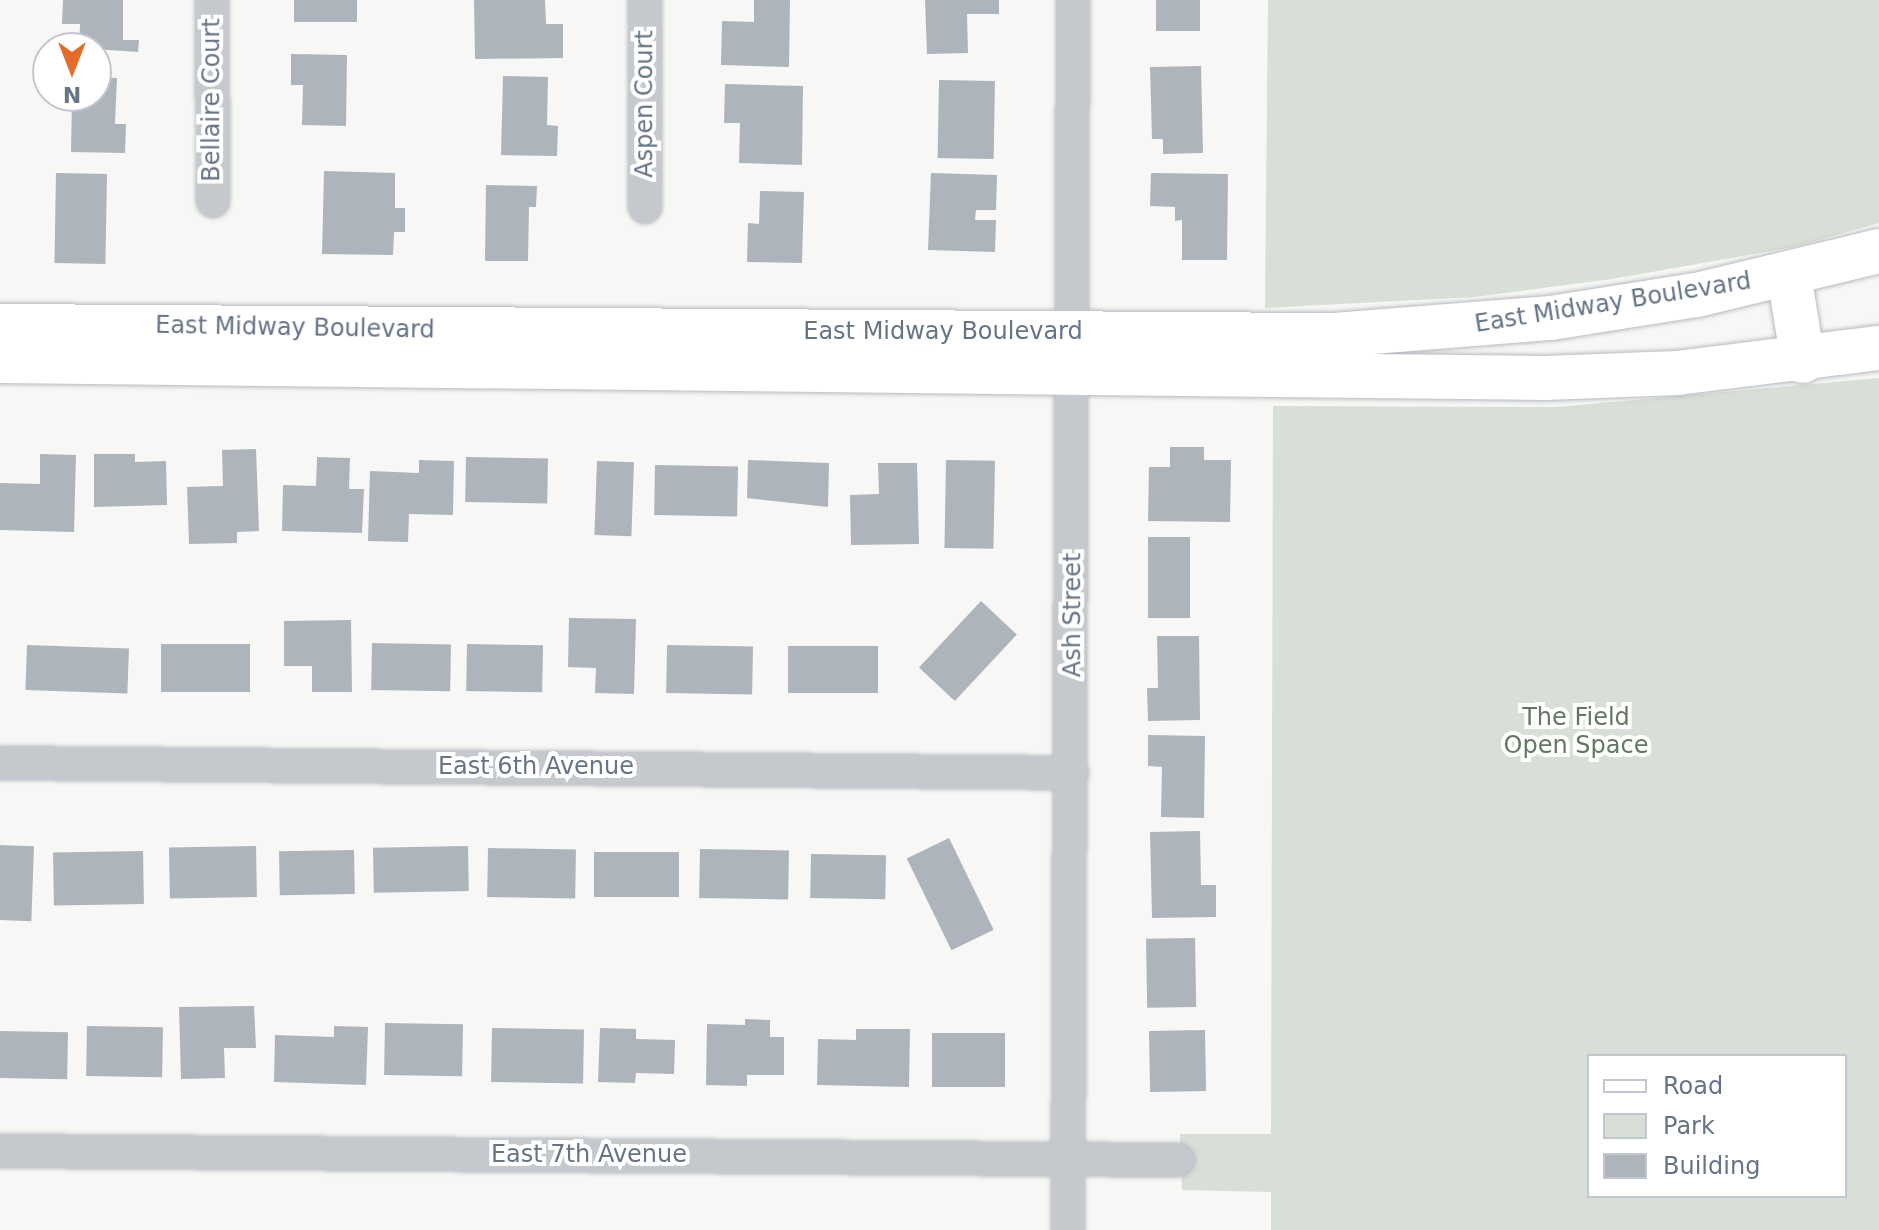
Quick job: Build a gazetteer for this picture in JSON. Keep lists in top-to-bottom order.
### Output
{
  "streets": {
    "main road": ["East Midway Boulevard"],
    "street": [
      "Bellaire Court",
      "Aspen Court",
      "Ash Street",
      "East 6th Avenue",
      "East 7th Avenue"
    ]
  },
  "crossings": [
    ["East Midway Boulevard", "Ash Street"],
    ["Ash Street", "East 6th Avenue"],
    ["Ash Street", "East 7th Avenue"]
  ],
  "parks": ["The Field Open Space"],
  "legend": ["Road", "Park", "Building"],
  "north": "bottom"
}
